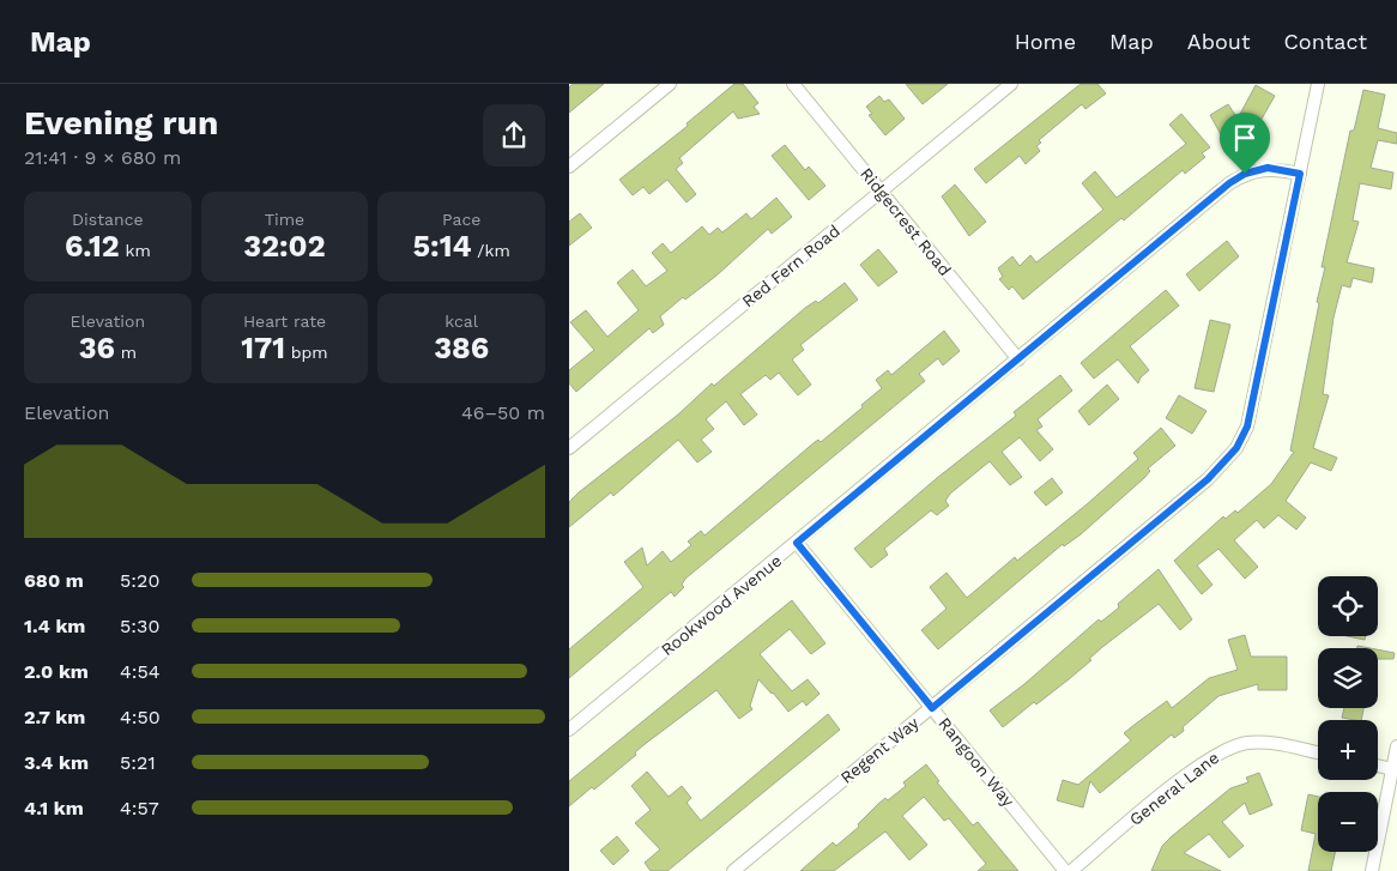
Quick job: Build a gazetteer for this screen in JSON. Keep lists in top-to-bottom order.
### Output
{
  "streets": {
    "street": [
      "Ridgecrest Road",
      "Red Fern Road",
      "Rookwood Avenue",
      "Regent Way",
      "Rangoon Way",
      "General Lane"
    ]
  },
  "crossings": [
    ["Ridgecrest Road", "Red Fern Road"],
    ["Ridgecrest Road", "Rookwood Avenue"],
    ["Rookwood Avenue", "Regent Way"],
    ["Rookwood Avenue", "Rangoon Way"],
    ["Regent Way", "Rangoon Way"]
  ],
  "page": {
    "header": "Map",
    "nav": [
      "Home",
      "Map",
      "About",
      "Contact"
    ],
    "heading": ["Evening run", "21:41 · 9 × 680 m"],
    "stats": [
      ["Distance", "6.12 km"],
      ["Time", "32:02"],
      ["Pace", "5:14 /km"],
      ["Elevation", "36 m"],
      ["Heart rate", "171 bpm"],
      ["kcal", "386"]
    ],
    "chart": ["Elevation", "46–50 m"],
    "list": [
      {
        "name": "680 m",
        "note": "5:20"
      },
      {
        "name": "1.4 km",
        "note": "5:30"
      },
      {
        "name": "2.0 km",
        "note": "4:54"
      },
      {
        "name": "2.7 km",
        "note": "4:50"
      },
      {
        "name": "3.4 km",
        "note": "5:21"
      },
      {
        "name": "4.1 km",
        "note": "4:57"
      }
    ],
    "map_buttons": ["+", "−"]
  }
}
